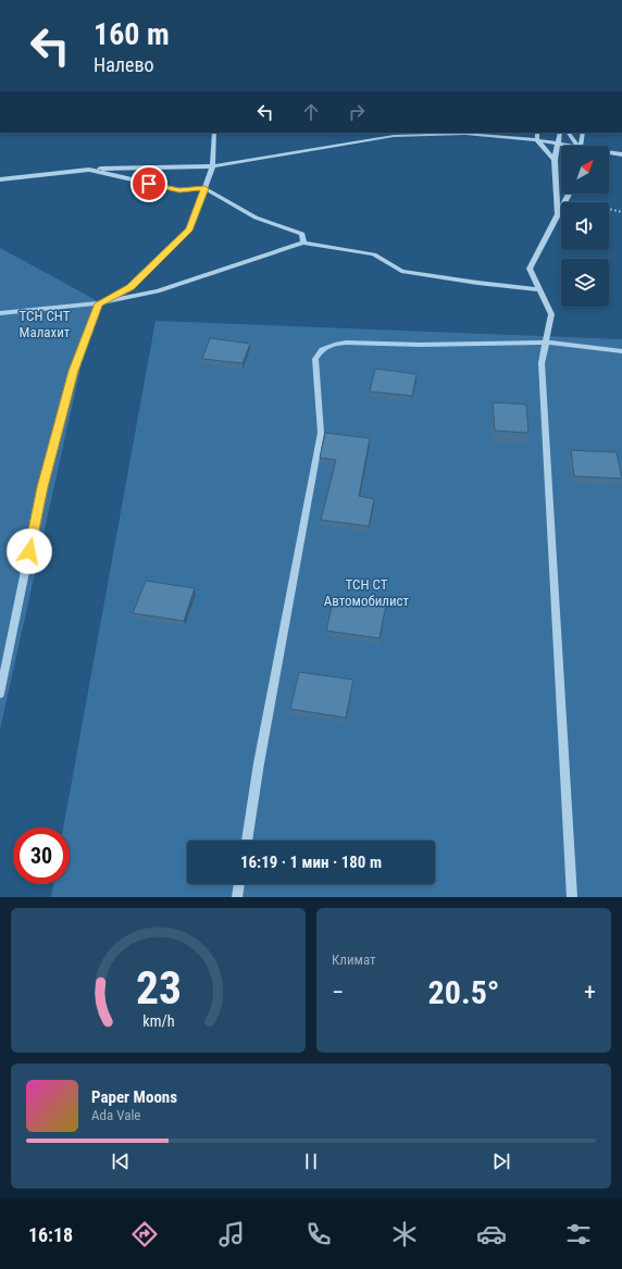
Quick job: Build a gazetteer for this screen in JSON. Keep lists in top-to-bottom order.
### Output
{
  "parks": ["ТСН СНТ Малахит", "ТСН СТ Автомобилист"],
  "north": "top right",
  "page": {
    "turn": ["160 m", "Налево"],
    "limit": "30",
    "trip": "16:19 · 1 мин · 180 m",
    "tile": "Климат",
    "heat": ["−", "20.5°", "+"],
    "song": ["Paper Moons", "Ada Vale"],
    "tabs": "16:18",
    "gauge": ["23", "km/h"]
  }
}
